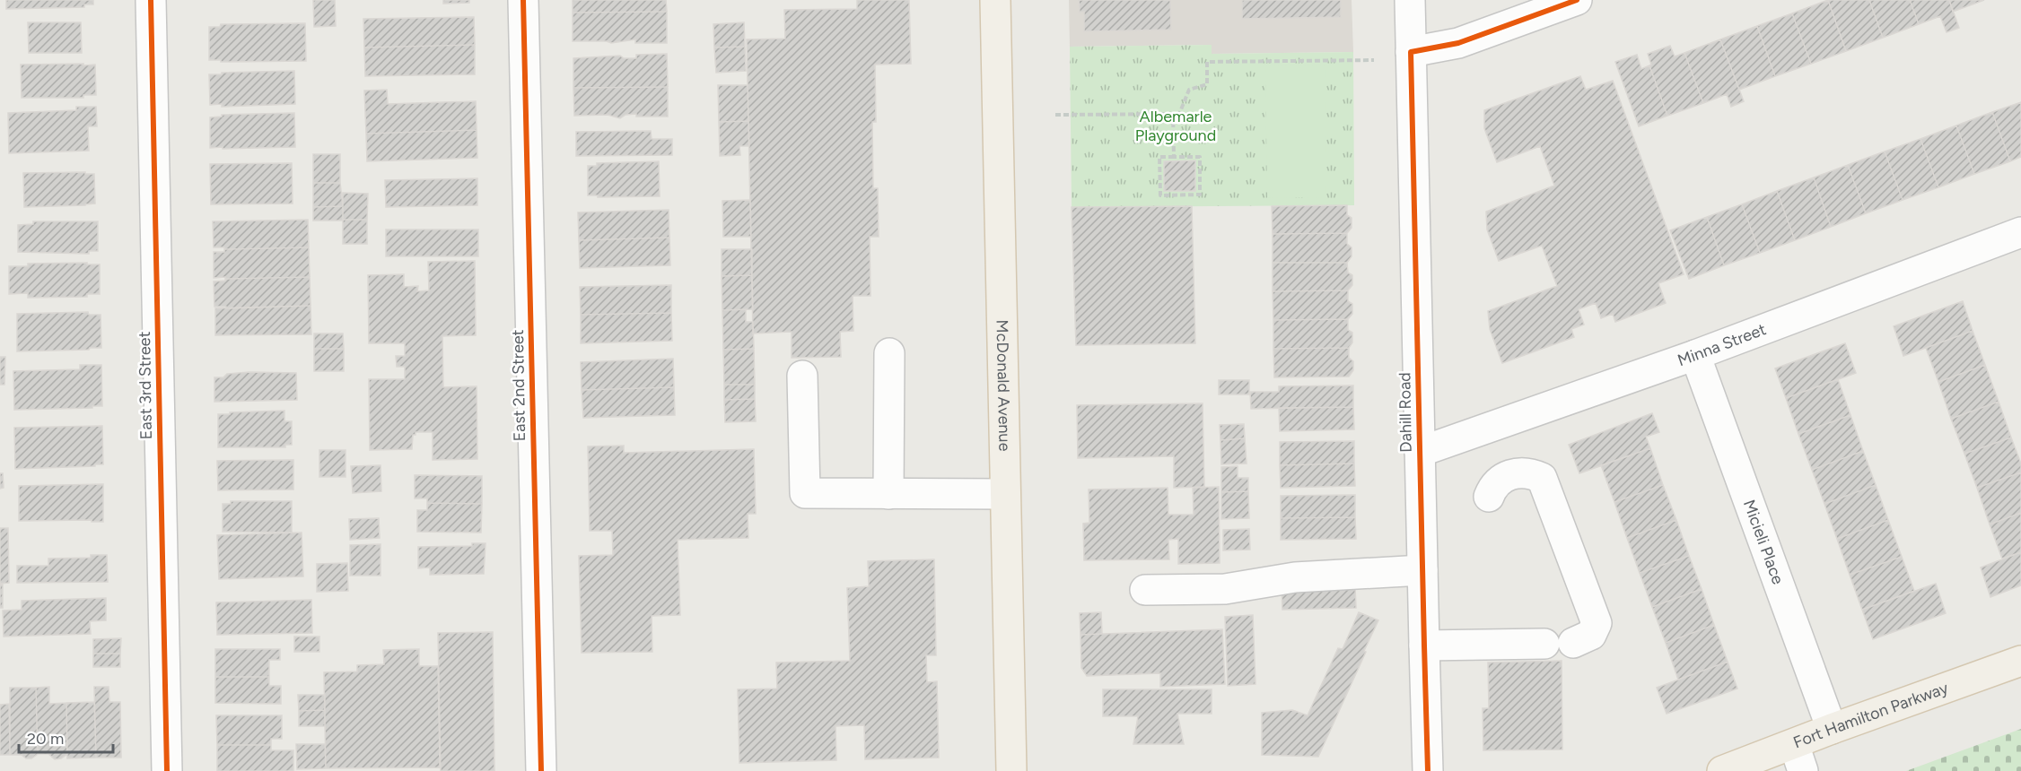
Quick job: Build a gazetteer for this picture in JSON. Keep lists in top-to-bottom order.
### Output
{
  "streets": {
    "main road": ["McDonald Avenue", "Fort Hamilton Parkway"],
    "street": [
      "Minna Street",
      "East 3rd Street",
      "East 2nd Street",
      "Dahill Road",
      "Micieli Place"
    ]
  },
  "crossings": [
    ["Minna Street", "Dahill Road"],
    ["Minna Street", "Micieli Place"],
    ["Micieli Place", "Fort Hamilton Parkway"]
  ],
  "parks": ["Albemarle Playground"],
  "scale_bar": "20 m"
}
